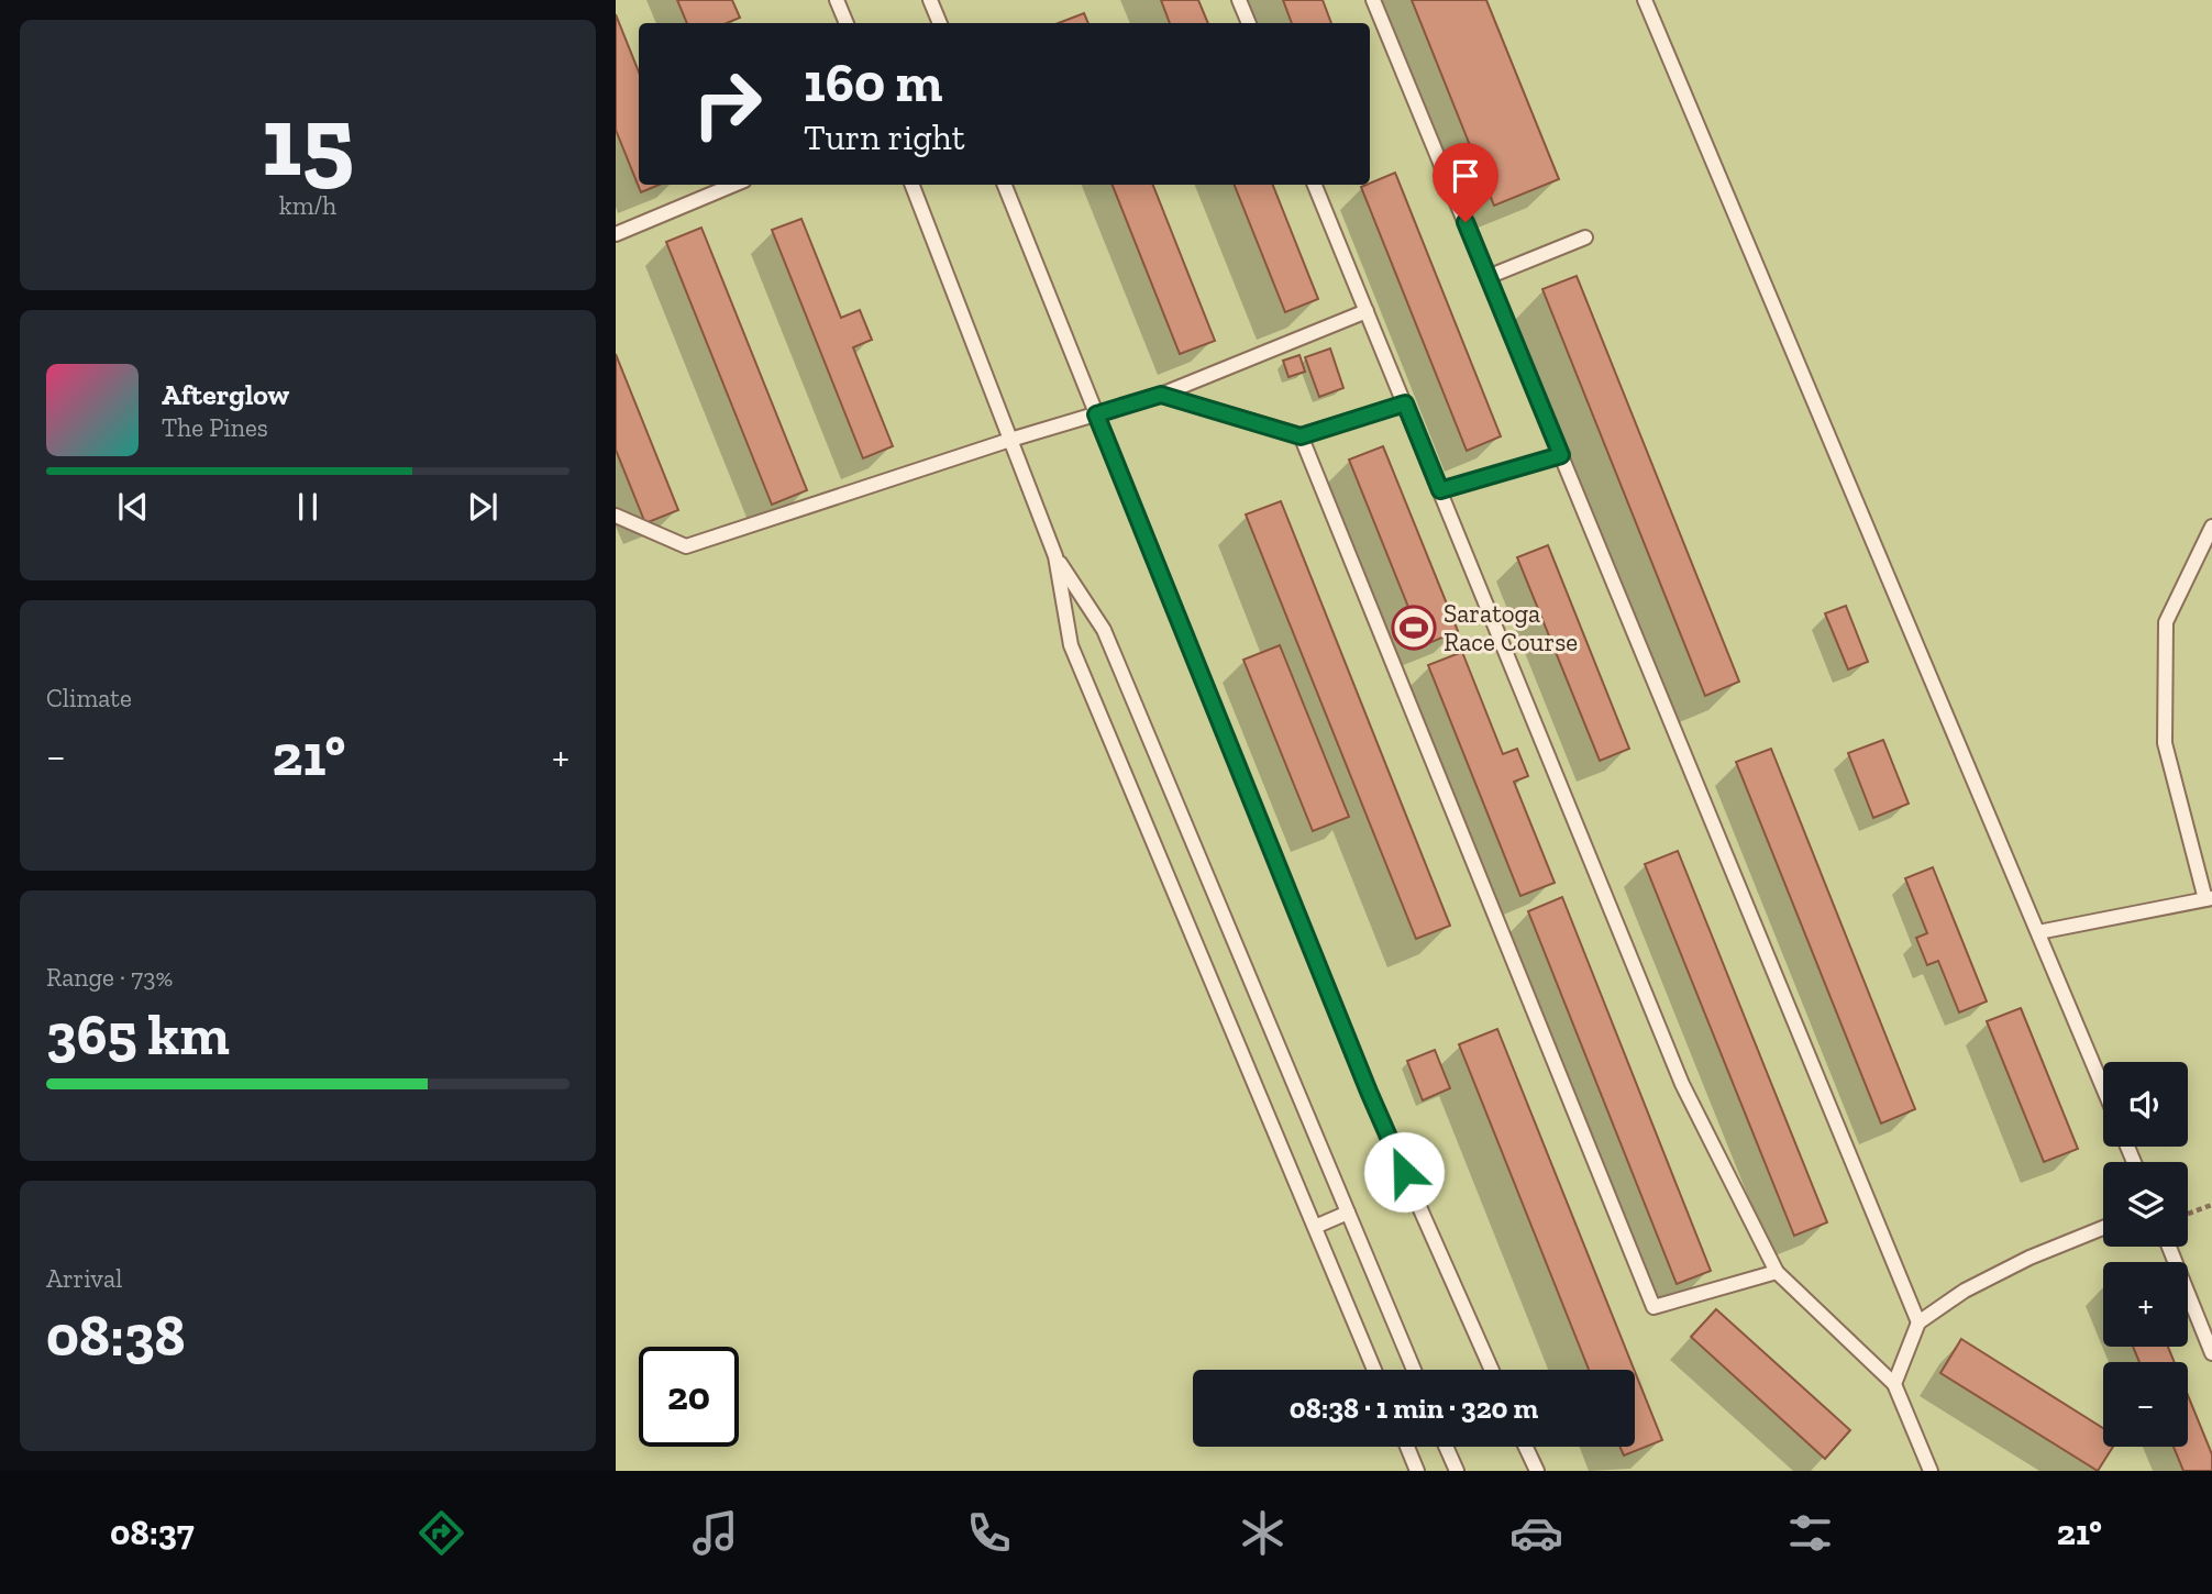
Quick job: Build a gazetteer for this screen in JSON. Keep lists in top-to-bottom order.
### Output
{
  "places": {
    "sports": ["Saratoga Race Course"]
  },
  "page": {
    "tile": [
      ["15", "km/h"],
      "Climate",
      ["Range · 73%", "365 km"],
      ["Arrival", "08:38"]
    ],
    "turn": ["160 m", "Turn right"],
    "song": ["Afterglow", "The Pines"],
    "heat": ["−", "21°", "+"],
    "map_buttons": ["+", "−"],
    "limit": "20",
    "trip": "08:38 · 1 min · 320 m",
    "tabs": ["08:37", "21°"]
  }
}
